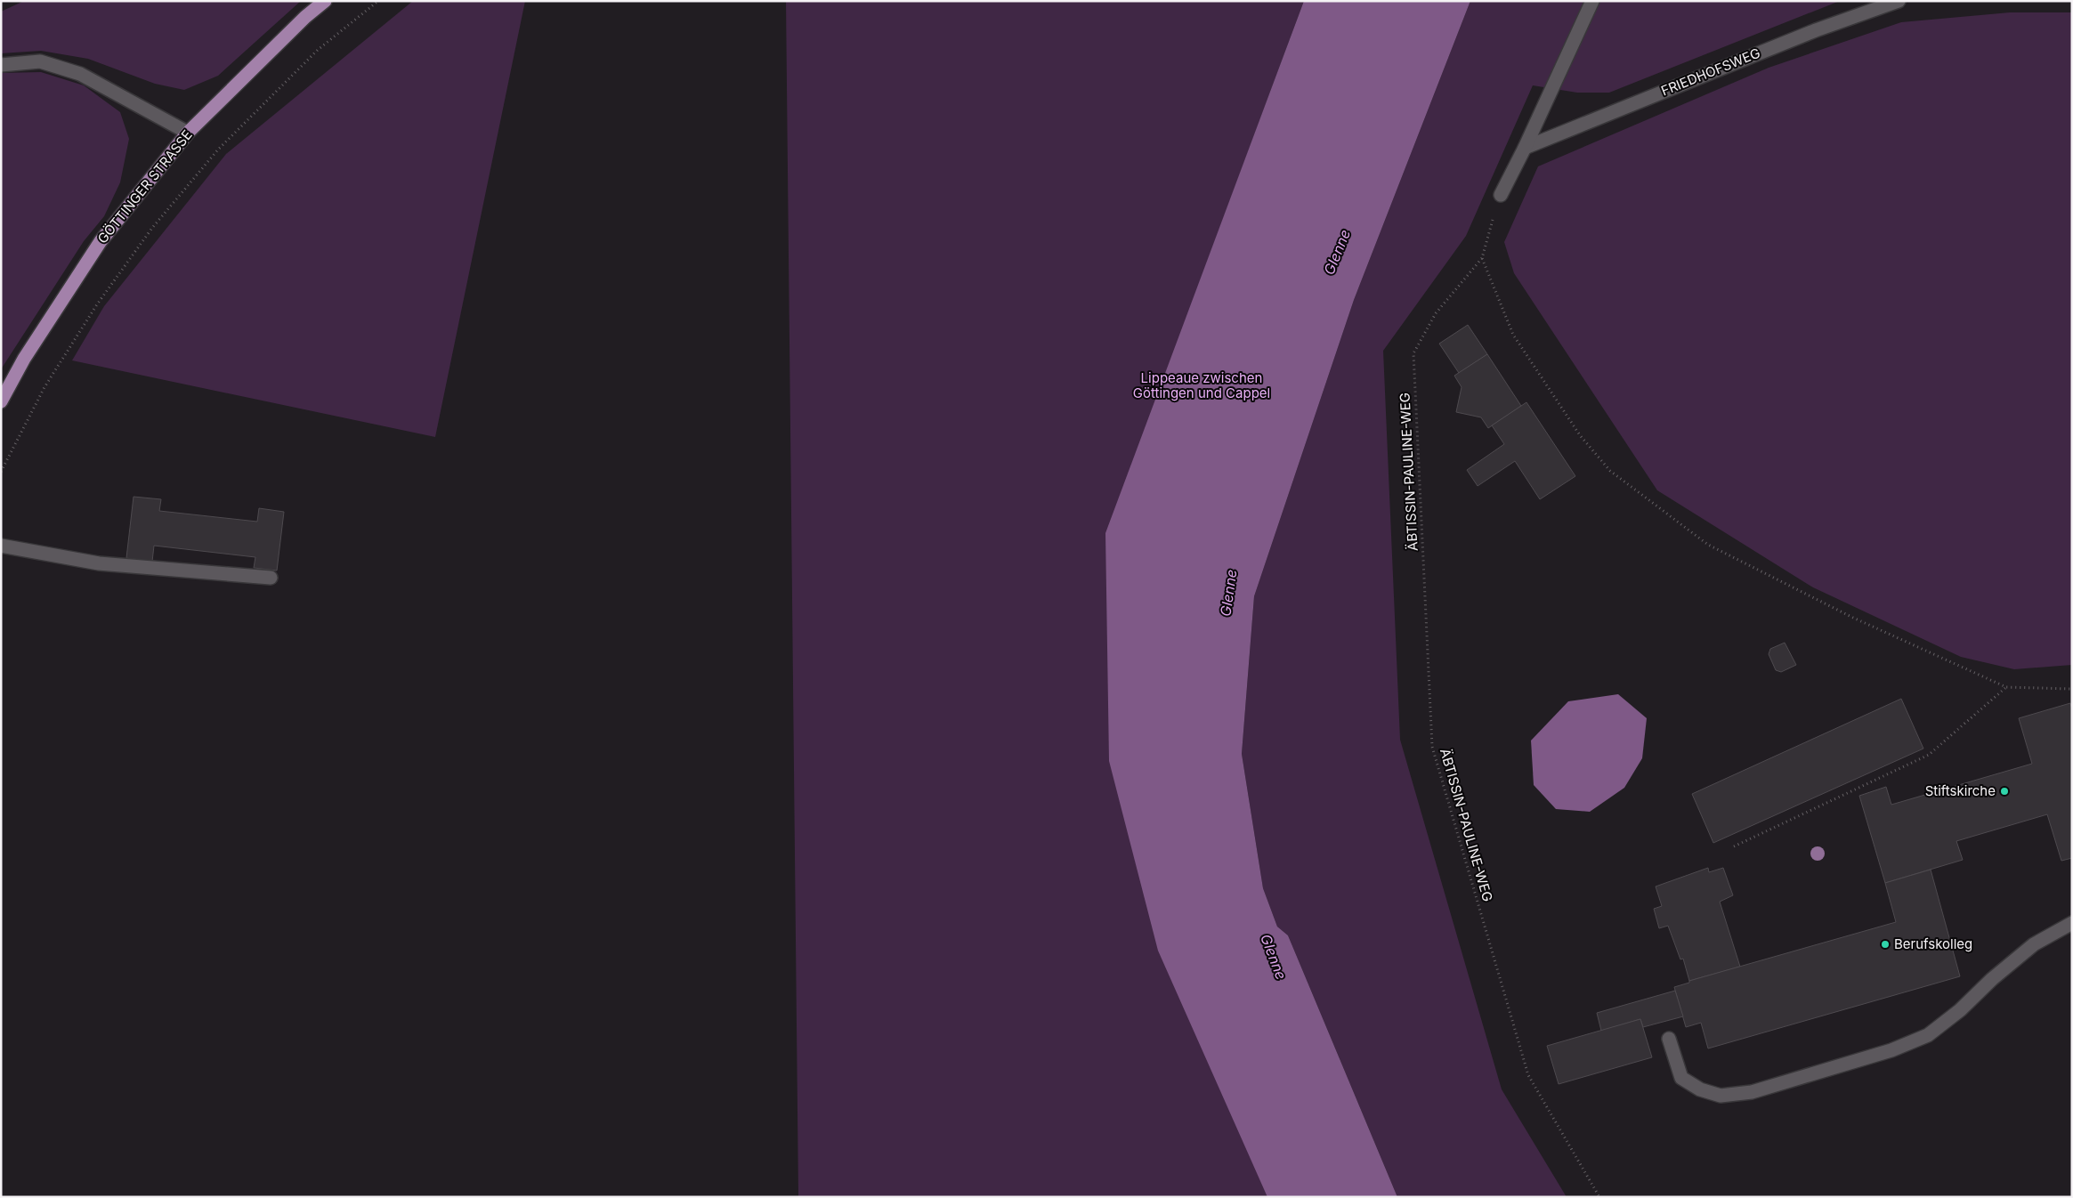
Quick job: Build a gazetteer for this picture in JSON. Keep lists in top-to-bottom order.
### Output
{
  "streets": {
    "main road": ["GÖTTINGER STRASSE"],
    "street": ["FRIEDHOFSWEG"],
    "path": ["ÄBTISSIN-PAULINE-WEG"]
  },
  "water": ["Glenne"],
  "parks": ["Lippeaue zwischen Göttingen und Cappel"],
  "places": ["Stiftskirche", "Berufskolleg"]
}
